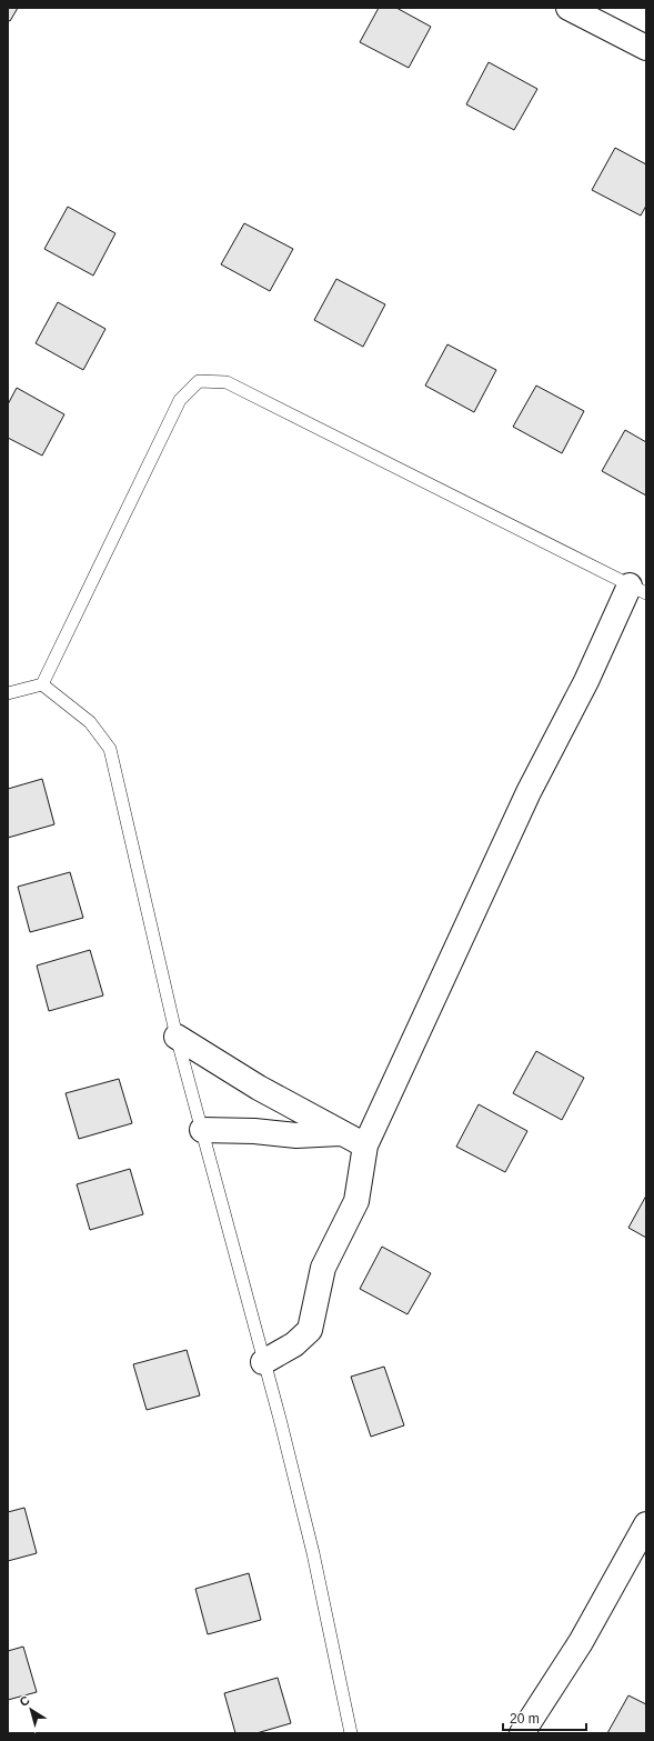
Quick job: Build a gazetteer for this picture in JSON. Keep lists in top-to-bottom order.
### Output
{
  "scale_bar": "20 m",
  "north": "top left"
}
